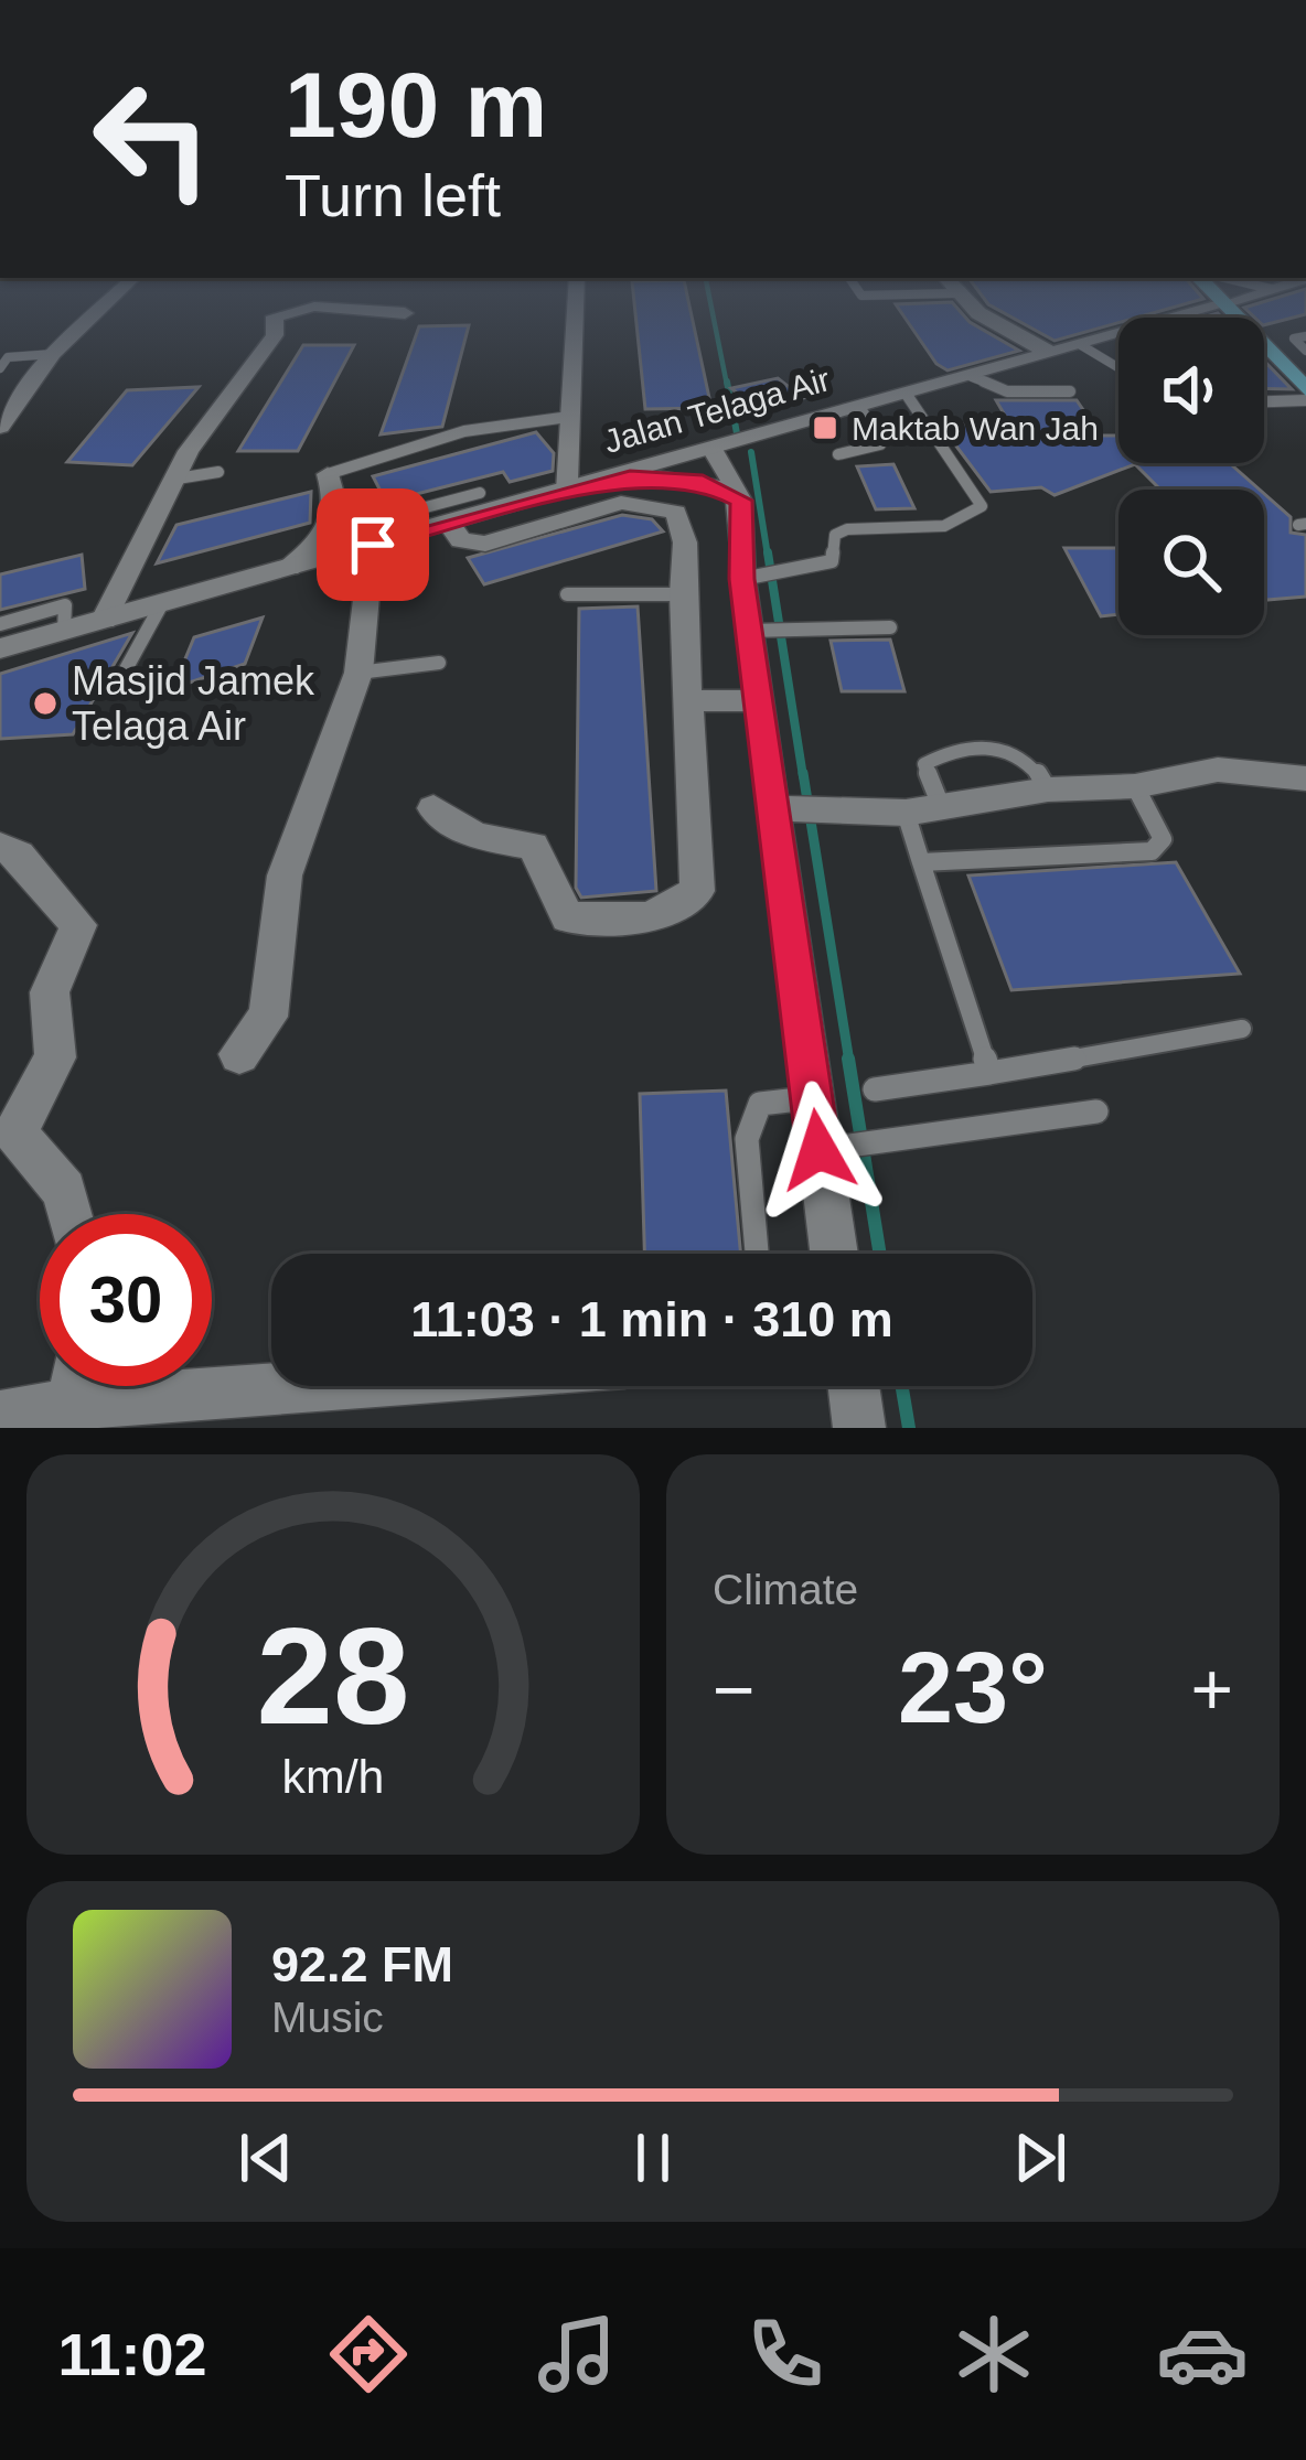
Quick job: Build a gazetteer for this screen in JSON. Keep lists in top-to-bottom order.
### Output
{
  "streets": {
    "street": ["Jalan Telaga Air"]
  },
  "places": {
    "transit": ["Maktab Wan Jah"],
    "other": ["Masjid Jamek Telaga Air"]
  },
  "page": {
    "turn": ["190 m", "Turn left"],
    "limit": "30",
    "trip": "11:03 · 1 min · 310 m",
    "tile": "Climate",
    "heat": ["−", "23°", "+"],
    "song": ["92.2 FM", "Music"],
    "tabs": "11:02",
    "gauge": ["28", "km/h"]
  }
}
